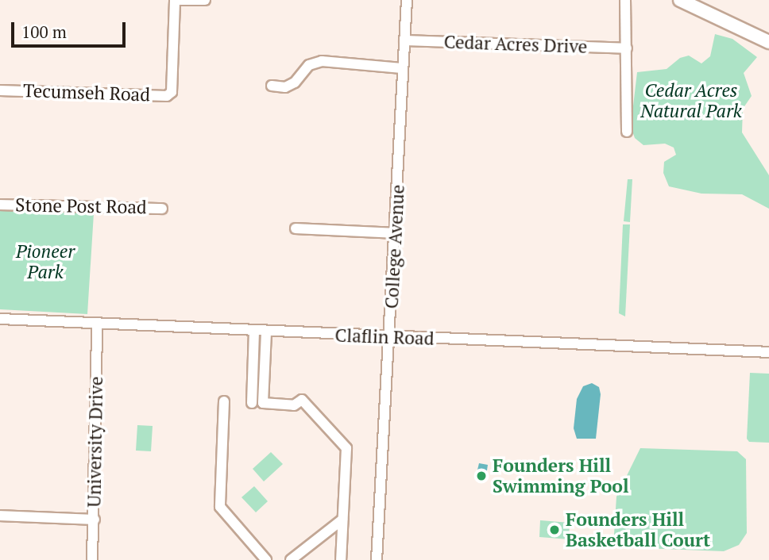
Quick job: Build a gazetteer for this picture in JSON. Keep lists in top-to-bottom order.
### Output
{
  "streets": {
    "street": [
      "Cedar Acres Drive",
      "Tecumseh Road",
      "Stone Post Road",
      "College Avenue",
      "Claflin Road",
      "University Drive"
    ]
  },
  "crossings": [
    ["Cedar Acres Drive", "College Avenue"],
    ["College Avenue", "Claflin Road"],
    ["Claflin Road", "University Drive"]
  ],
  "parks": ["Cedar Acres Natural Park", "Pioneer Park"],
  "places": ["Founders Hill Swimming Pool", "Founders Hill Basketball Court"],
  "scale_bar": "100 m"
}
